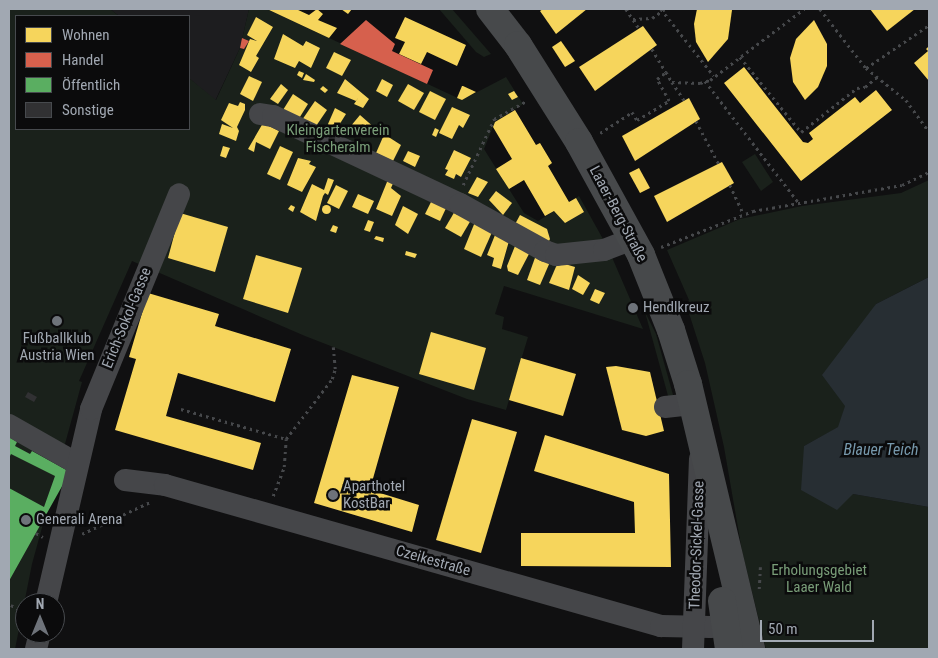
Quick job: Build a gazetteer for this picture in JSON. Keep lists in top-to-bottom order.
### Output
{
  "streets": {
    "main road": ["Laaer-Berg-Straße"],
    "street": ["Erich-Sokol-Gasse", "Theodor-Sickel-Gasse", "Czeikestraße"]
  },
  "crossings": [
    ["Laaer-Berg-Straße", "Theodor-Sickel-Gasse"],
    ["Laaer-Berg-Straße", "Czeikestraße"],
    ["Theodor-Sickel-Gasse", "Czeikestraße"]
  ],
  "water": ["Blauer Teich"],
  "parks": ["Kleingartenverein Fischeralm", "Erholungsgebiet Laaer Wald"],
  "places": [
    "Hendlkreuz",
    "Fußballklub Austria Wien",
    "Aparthotel KostBar",
    "Generali Arena"
  ],
  "legend": [
    "Wohnen",
    "Handel",
    "Öffentlich",
    "Sonstige"
  ],
  "scale_bar": "50 m",
  "north": "top"
}
